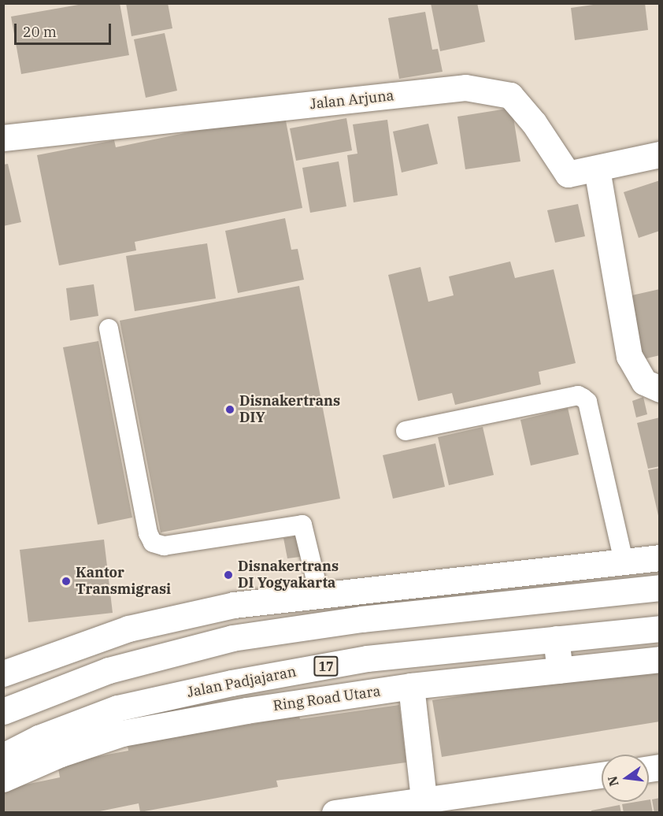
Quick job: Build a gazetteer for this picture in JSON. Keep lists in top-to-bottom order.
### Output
{
  "streets": {
    "main road": [
      "Jalan Arjuna",
      "17",
      "Jalan Padjajaran",
      "Ring Road Utara"
    ]
  },
  "places": ["Disnakertrans DIY", "Disnakertrans DI Yogyakarta", "Kantor Transmigrasi"],
  "scale_bar": "20 m",
  "north": "left"
}
